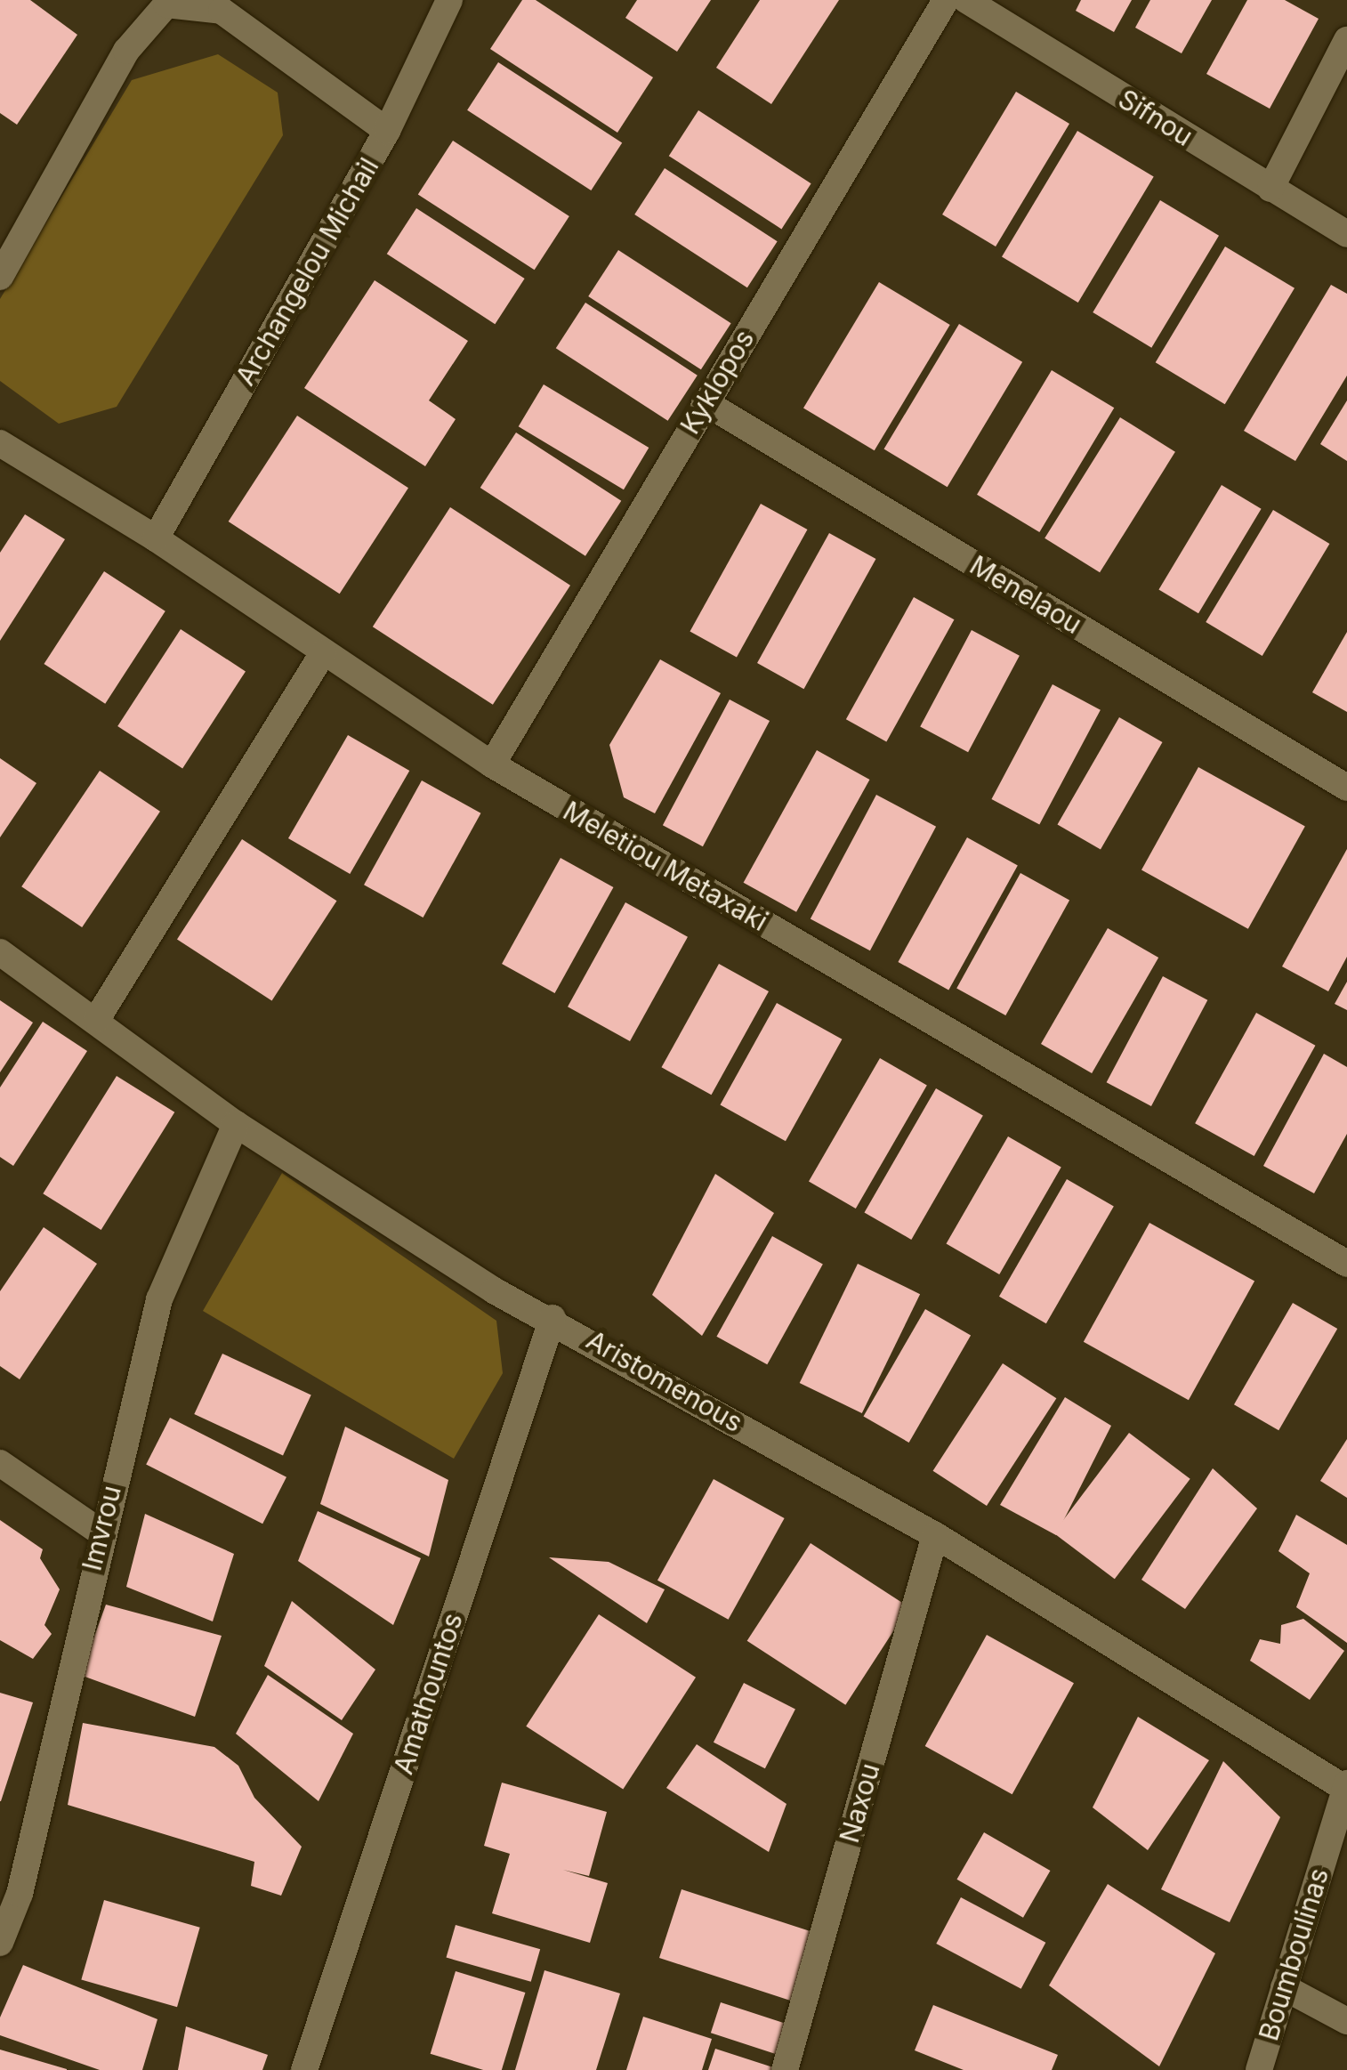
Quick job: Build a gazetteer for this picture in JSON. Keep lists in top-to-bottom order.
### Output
{
  "streets": {
    "street": [
      "Sifnou",
      "Archangelou Michail",
      "Kyklopos",
      "Menelaou",
      "Meletiou Metaxaki",
      "Aristomenous",
      "Imvrou",
      "Amathountos",
      "Naxou",
      "Boumboulinas"
    ]
  },
  "crossings": [
    ["Archangelou Michail", "Meletiou Metaxaki"],
    ["Kyklopos", "Menelaou"],
    ["Kyklopos", "Meletiou Metaxaki"],
    ["Aristomenous", "Imvrou"],
    ["Aristomenous", "Amathountos"],
    ["Aristomenous", "Naxou"],
    ["Aristomenous", "Boumboulinas"]
  ]
}
